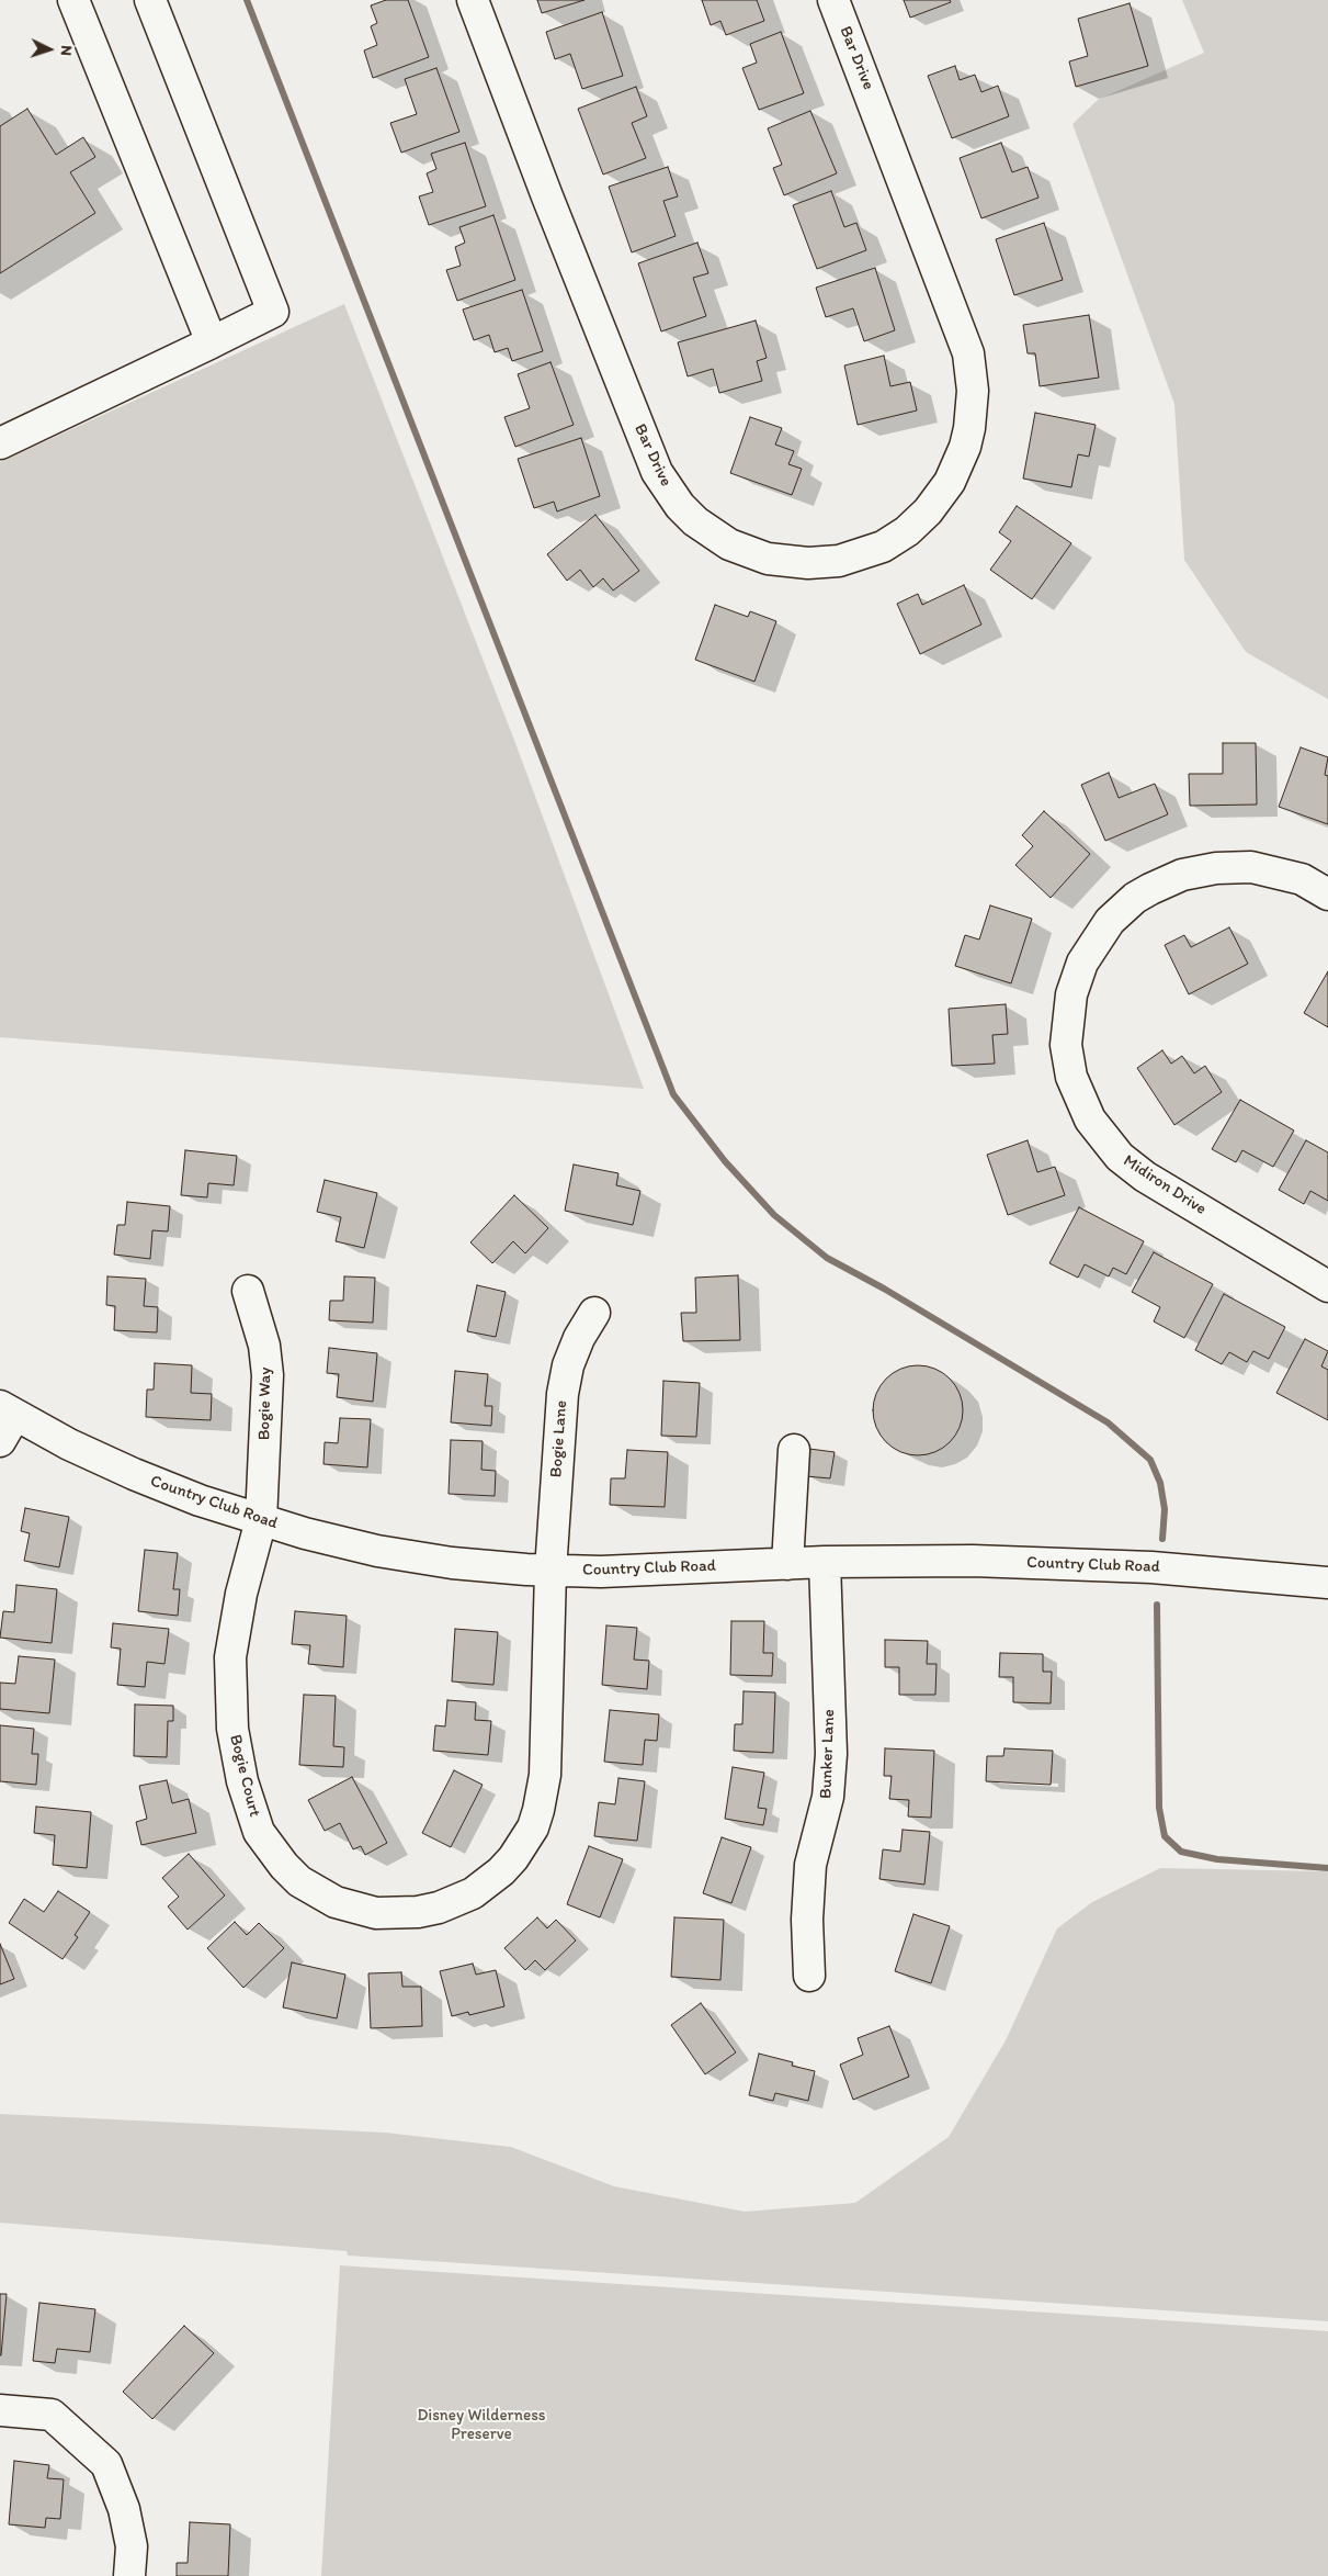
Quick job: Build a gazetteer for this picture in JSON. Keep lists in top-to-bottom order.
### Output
{
  "streets": {
    "street": [
      "Bar Drive",
      "Midiron Drive",
      "Bogie Way",
      "Bogie Lane",
      "Country Club Road",
      "Bunker Lane",
      "Bogie Court"
    ]
  },
  "crossings": [
    ["Bogie Way", "Country Club Road"],
    ["Bogie Way", "Bogie Court"],
    ["Bogie Lane", "Country Club Road"],
    ["Bogie Lane", "Bogie Court"],
    ["Country Club Road", "Bunker Lane"],
    ["Country Club Road", "Bogie Court"]
  ],
  "parks": ["Disney Wilderness Preserve"],
  "north": "right"
}
